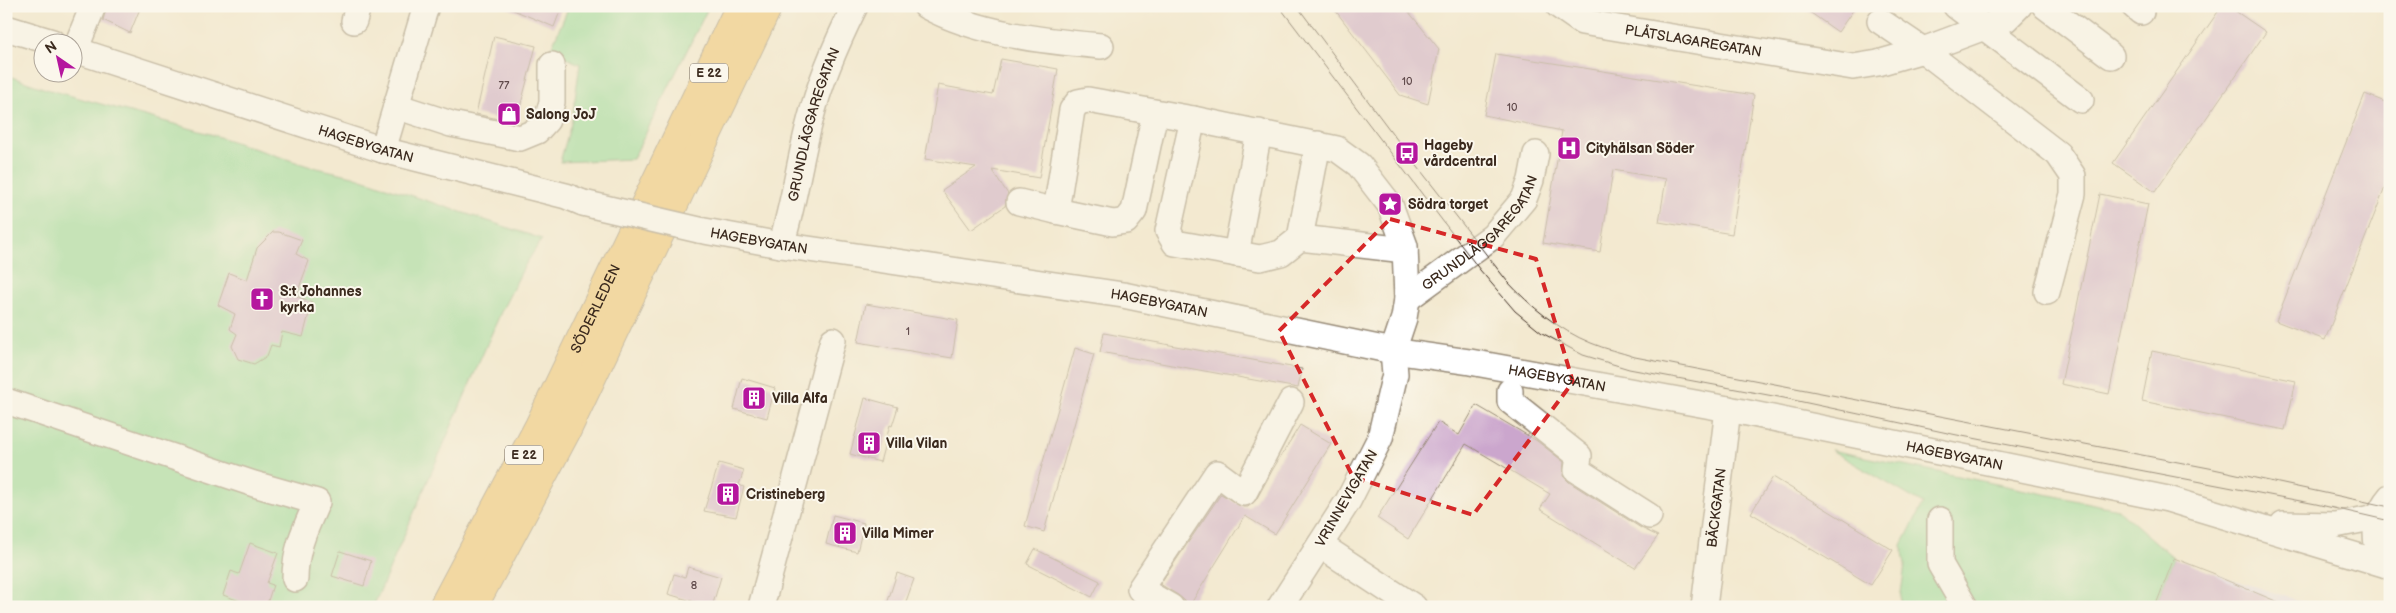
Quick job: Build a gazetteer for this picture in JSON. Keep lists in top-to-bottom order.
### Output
{
  "streets": {
    "highway": ["E 22", "SÖDERLEDEN"],
    "street": [
      "PLÅTSLAGAREGATAN",
      "GRUNDLÄGGAREGATAN",
      "HAGEBYGATAN",
      "VRINNEVIGATAN",
      "BÄCKGATAN"
    ]
  },
  "crossings": [
    ["GRUNDLÄGGAREGATAN", "HAGEBYGATAN"],
    ["HAGEBYGATAN", "VRINNEVIGATAN"],
    ["HAGEBYGATAN", "BÄCKGATAN"]
  ],
  "places": {
    "shop": ["Salong JoJ"],
    "hospital": ["Cityhälsan Söder"],
    "bus stop": ["Hageby vårdcentral"],
    "place": ["Södra torget"],
    "church": ["S:t Johannes kyrka"],
    "building": [
      "Villa Alfa",
      "Villa Vilan",
      "Cristineberg",
      "Villa Mimer"
    ]
  },
  "house_numbers": [
    "10",
    "77",
    "10",
    "1",
    "8"
  ],
  "north": "top left"
}
